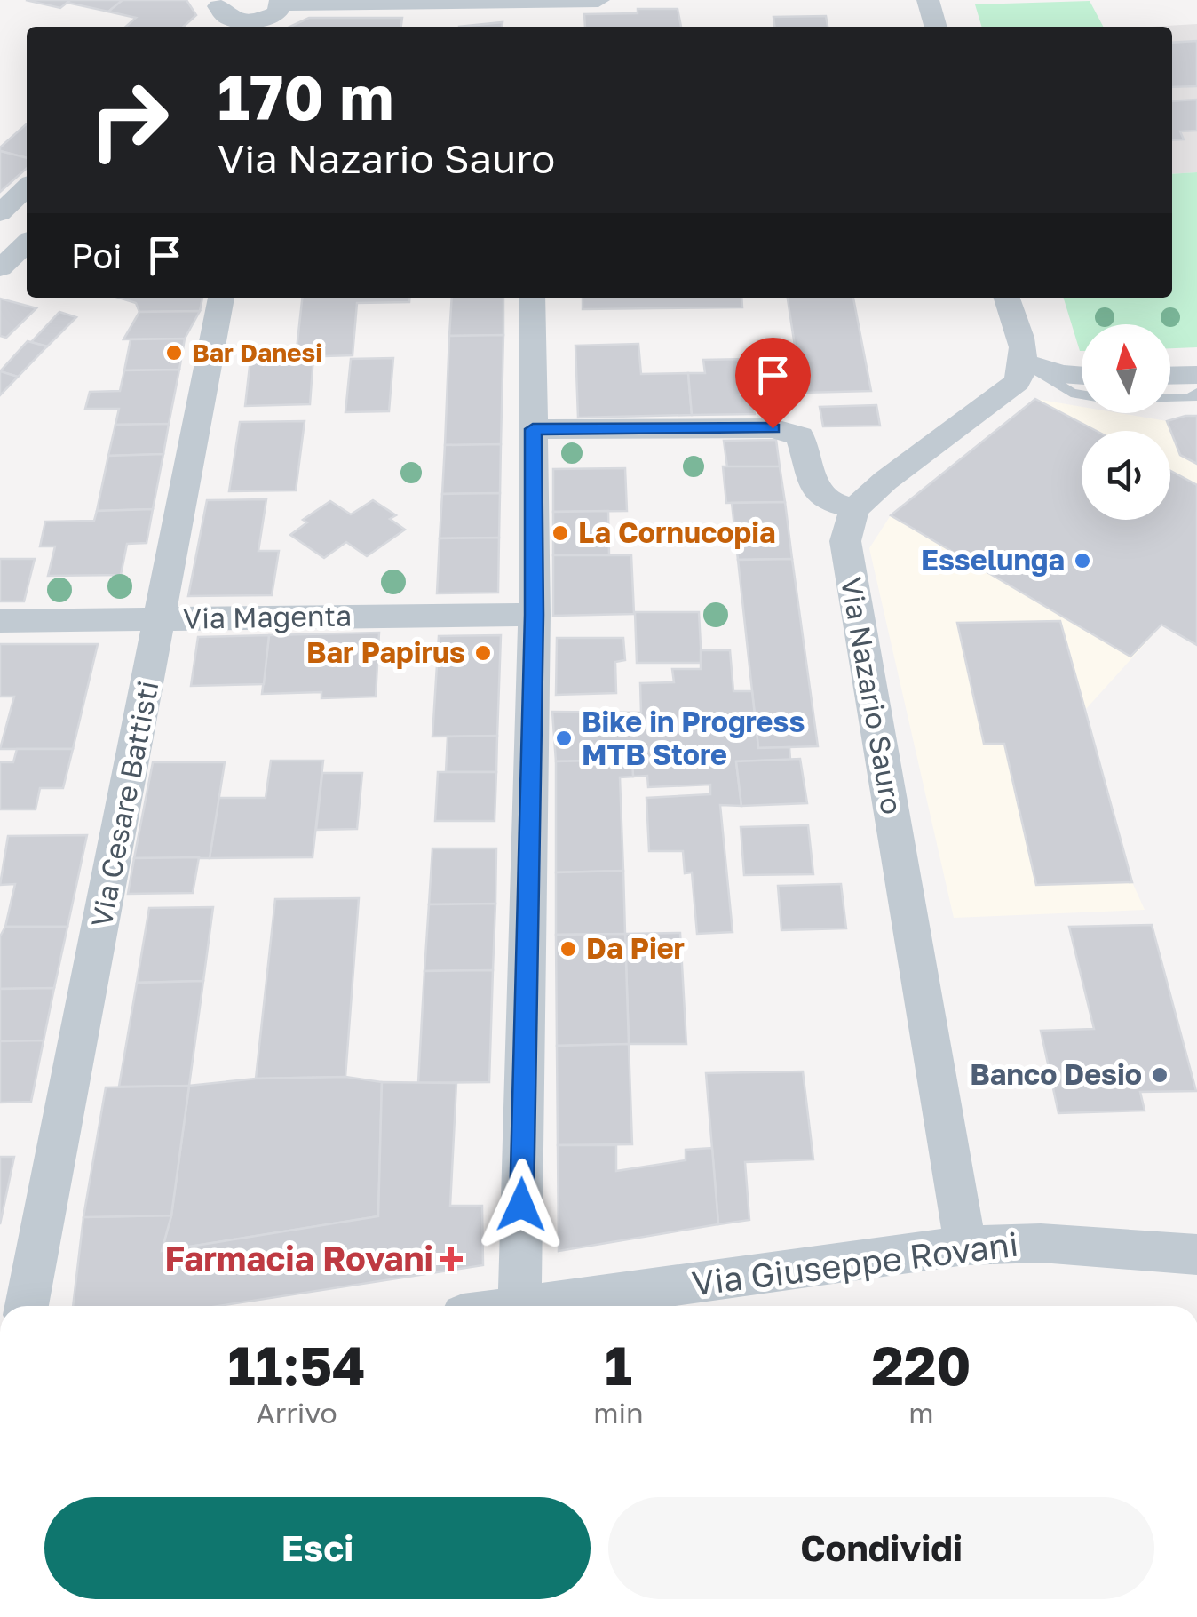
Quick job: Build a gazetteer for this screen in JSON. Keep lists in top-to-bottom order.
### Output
{
  "streets": {
    "street": [
      "Via Magenta",
      "Via Nazario Sauro",
      "Via Cesare Battisti",
      "Via Giuseppe Rovani"
    ]
  },
  "crossings": [
    ["Via Magenta", "Via Cesare Battisti"],
    ["Via Nazario Sauro", "Via Giuseppe Rovani"]
  ],
  "places": {
    "other": [
      "Bar Danesi",
      "La Cornucopia",
      "Esselunga",
      "Bar Papirus",
      "Bike in Progress MTB Store",
      "Da Pier",
      "Banco Desio"
    ],
    "health": ["Farmacia Rovani"]
  },
  "north": "top",
  "page": {
    "turn": ["170 m", "Via Nazario Sauro"],
    "then": "Poi",
    "eta": [
      "11:54",
      "Arrivo",
      "1",
      "min",
      "220",
      "m"
    ],
    "buttons": ["Esci", "Condividi"]
  }
}
